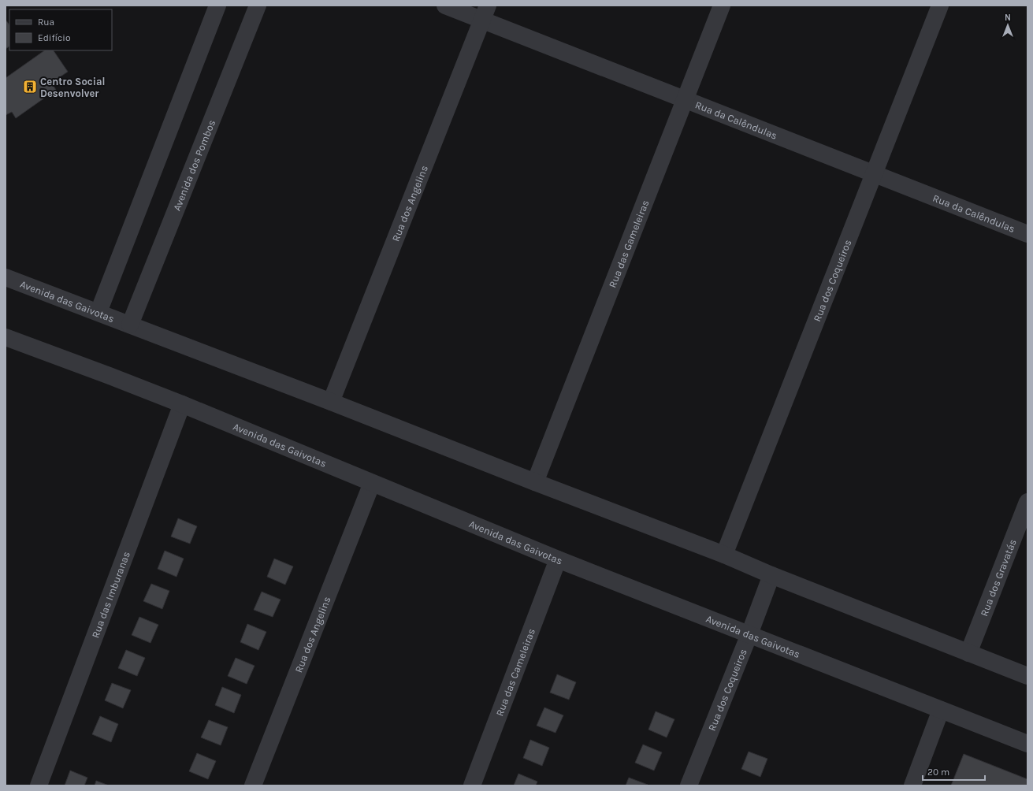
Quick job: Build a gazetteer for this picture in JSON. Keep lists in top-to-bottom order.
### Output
{
  "streets": {
    "street": [
      "Rua da Calêndulas",
      "Avenida dos Pombos",
      "Rua dos Angelins",
      "Rua das Gameleiras",
      "Rua dos Coqueiros",
      "Avenida das Gaivotas",
      "Rua dos Gravatás",
      "Rua das Imburanas",
      "Rua das Cameleiras"
    ]
  },
  "crossings": [
    ["Rua da Calêndulas", "Rua dos Angelins"],
    ["Rua da Calêndulas", "Rua das Gameleiras"],
    ["Rua da Calêndulas", "Rua dos Coqueiros"],
    ["Avenida dos Pombos", "Avenida das Gaivotas"],
    ["Rua dos Angelins", "Avenida das Gaivotas"],
    ["Rua das Gameleiras", "Avenida das Gaivotas"],
    ["Rua dos Coqueiros", "Avenida das Gaivotas"],
    ["Avenida das Gaivotas", "Rua dos Gravatás"],
    ["Avenida das Gaivotas", "Rua das Imburanas"],
    ["Avenida das Gaivotas", "Rua das Cameleiras"]
  ],
  "places": {
    "building": ["Centro Social Desenvolver"]
  },
  "legend": ["Rua", "Edifício"],
  "scale_bar": "20 m",
  "north": "top"
}
